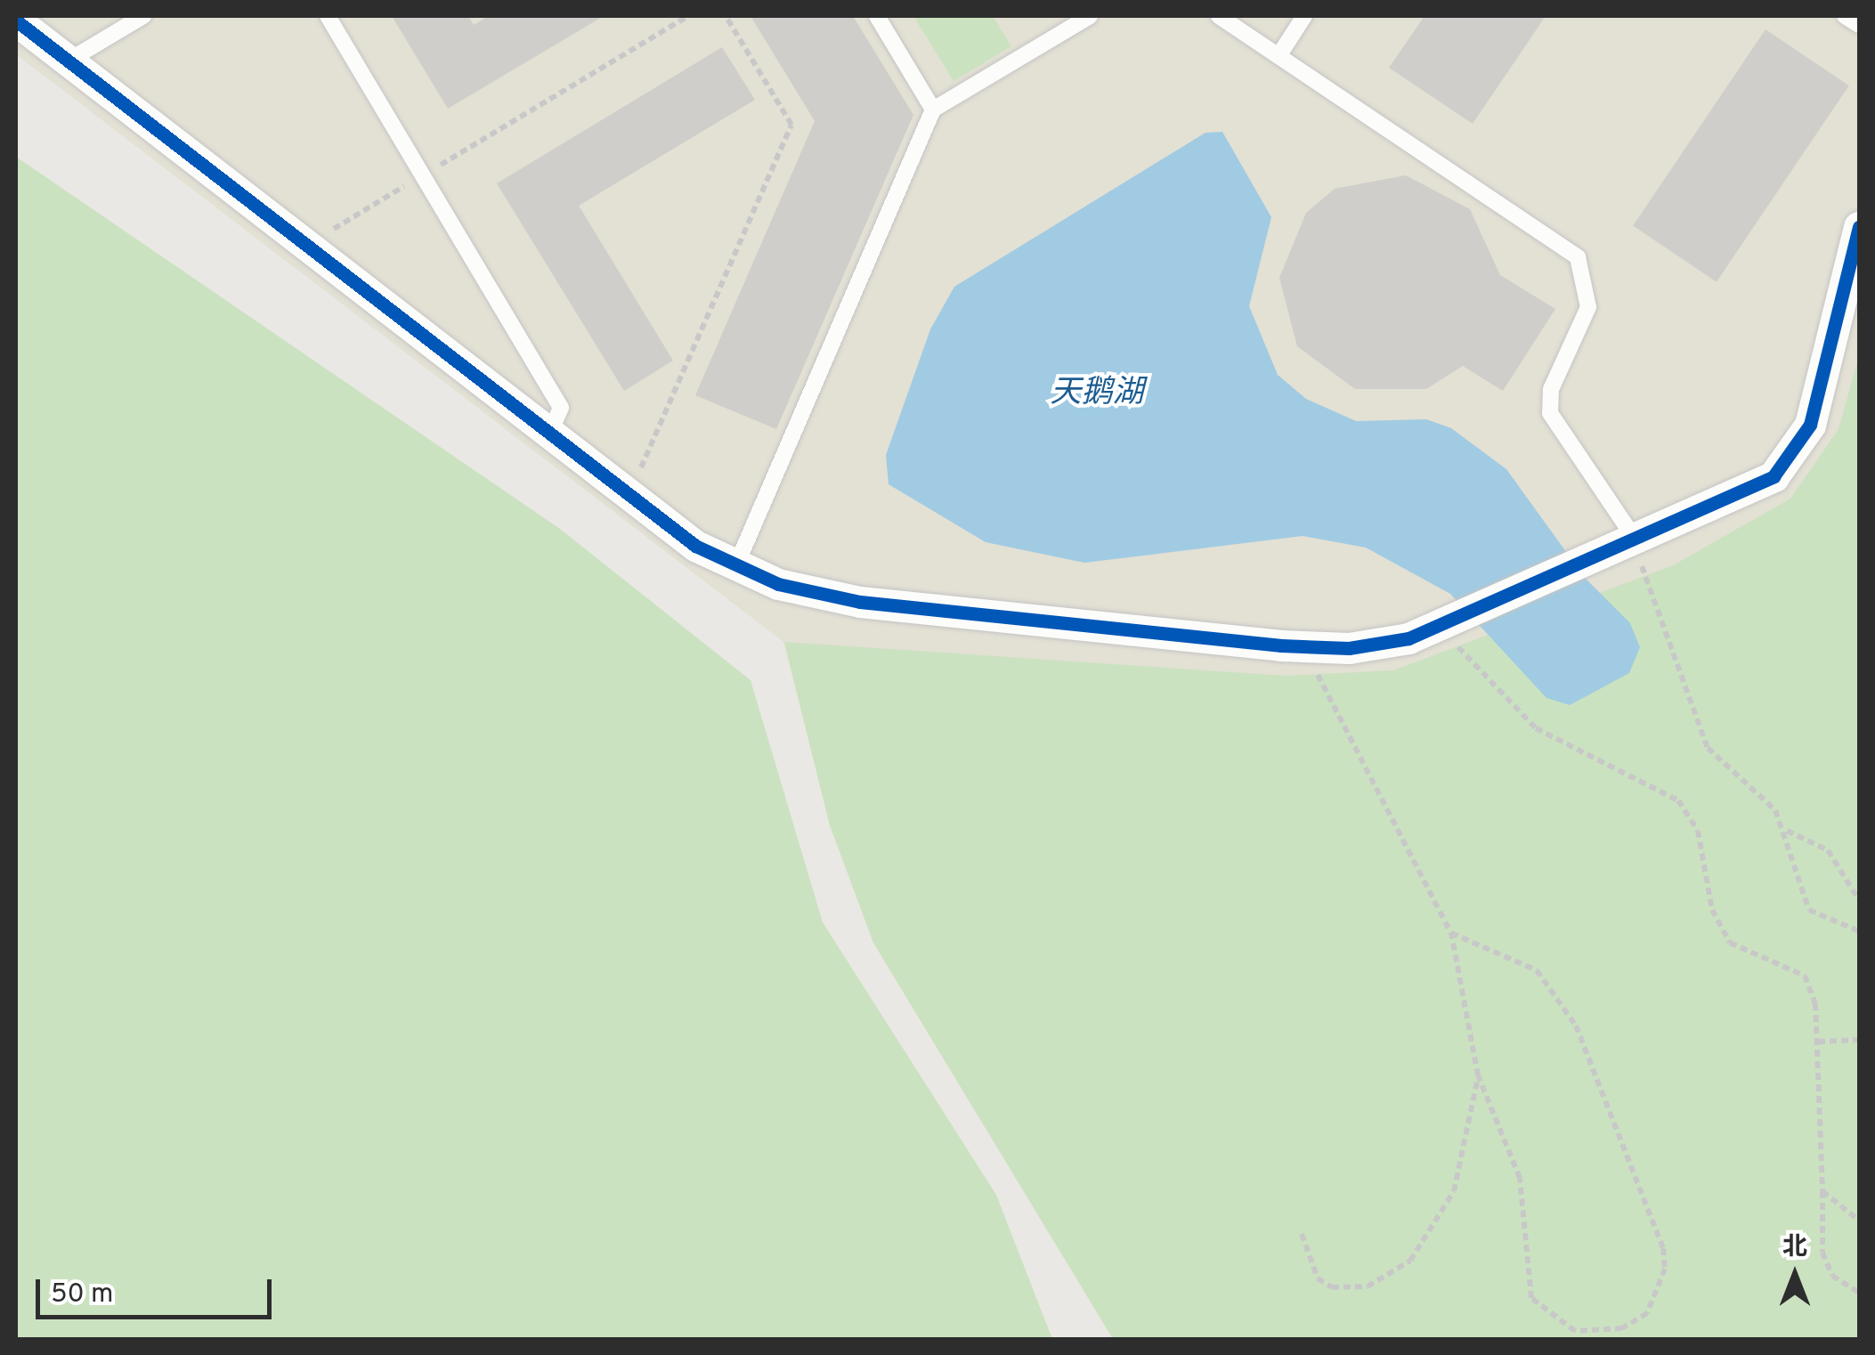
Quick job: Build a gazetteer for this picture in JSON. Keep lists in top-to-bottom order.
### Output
{
  "water": ["天鹅湖"],
  "scale_bar": "50 m",
  "north": "top"
}
